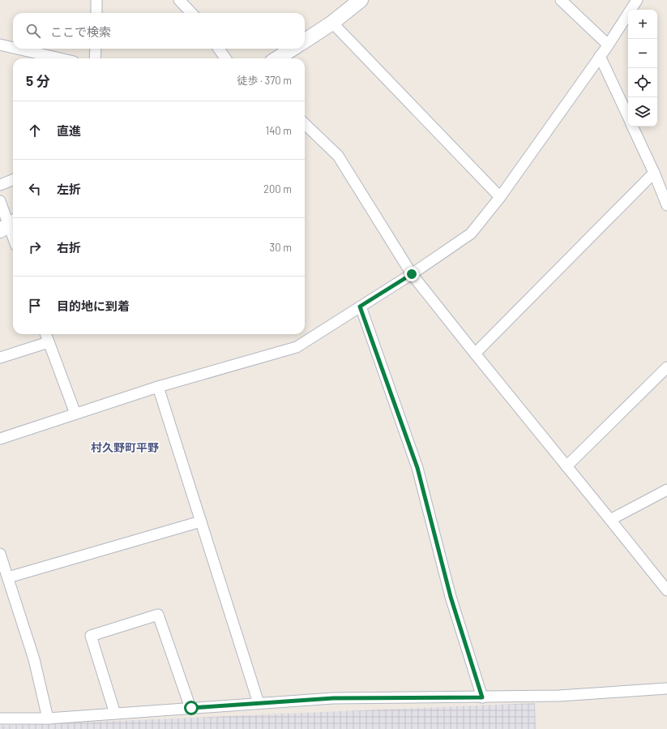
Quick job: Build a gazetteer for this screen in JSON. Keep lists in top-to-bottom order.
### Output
{
  "districts": ["村久野町平野"],
  "page": {
    "map_buttons": ["+", "−"],
    "search": "ここで検索",
    "heading": ["5 分", "徒歩 · 370 m"],
    "list": [
      ["直進", "140 m"],
      ["左折", "200 m"],
      ["右折", "30 m"],
      "目的地に到着"
    ]
  }
}
